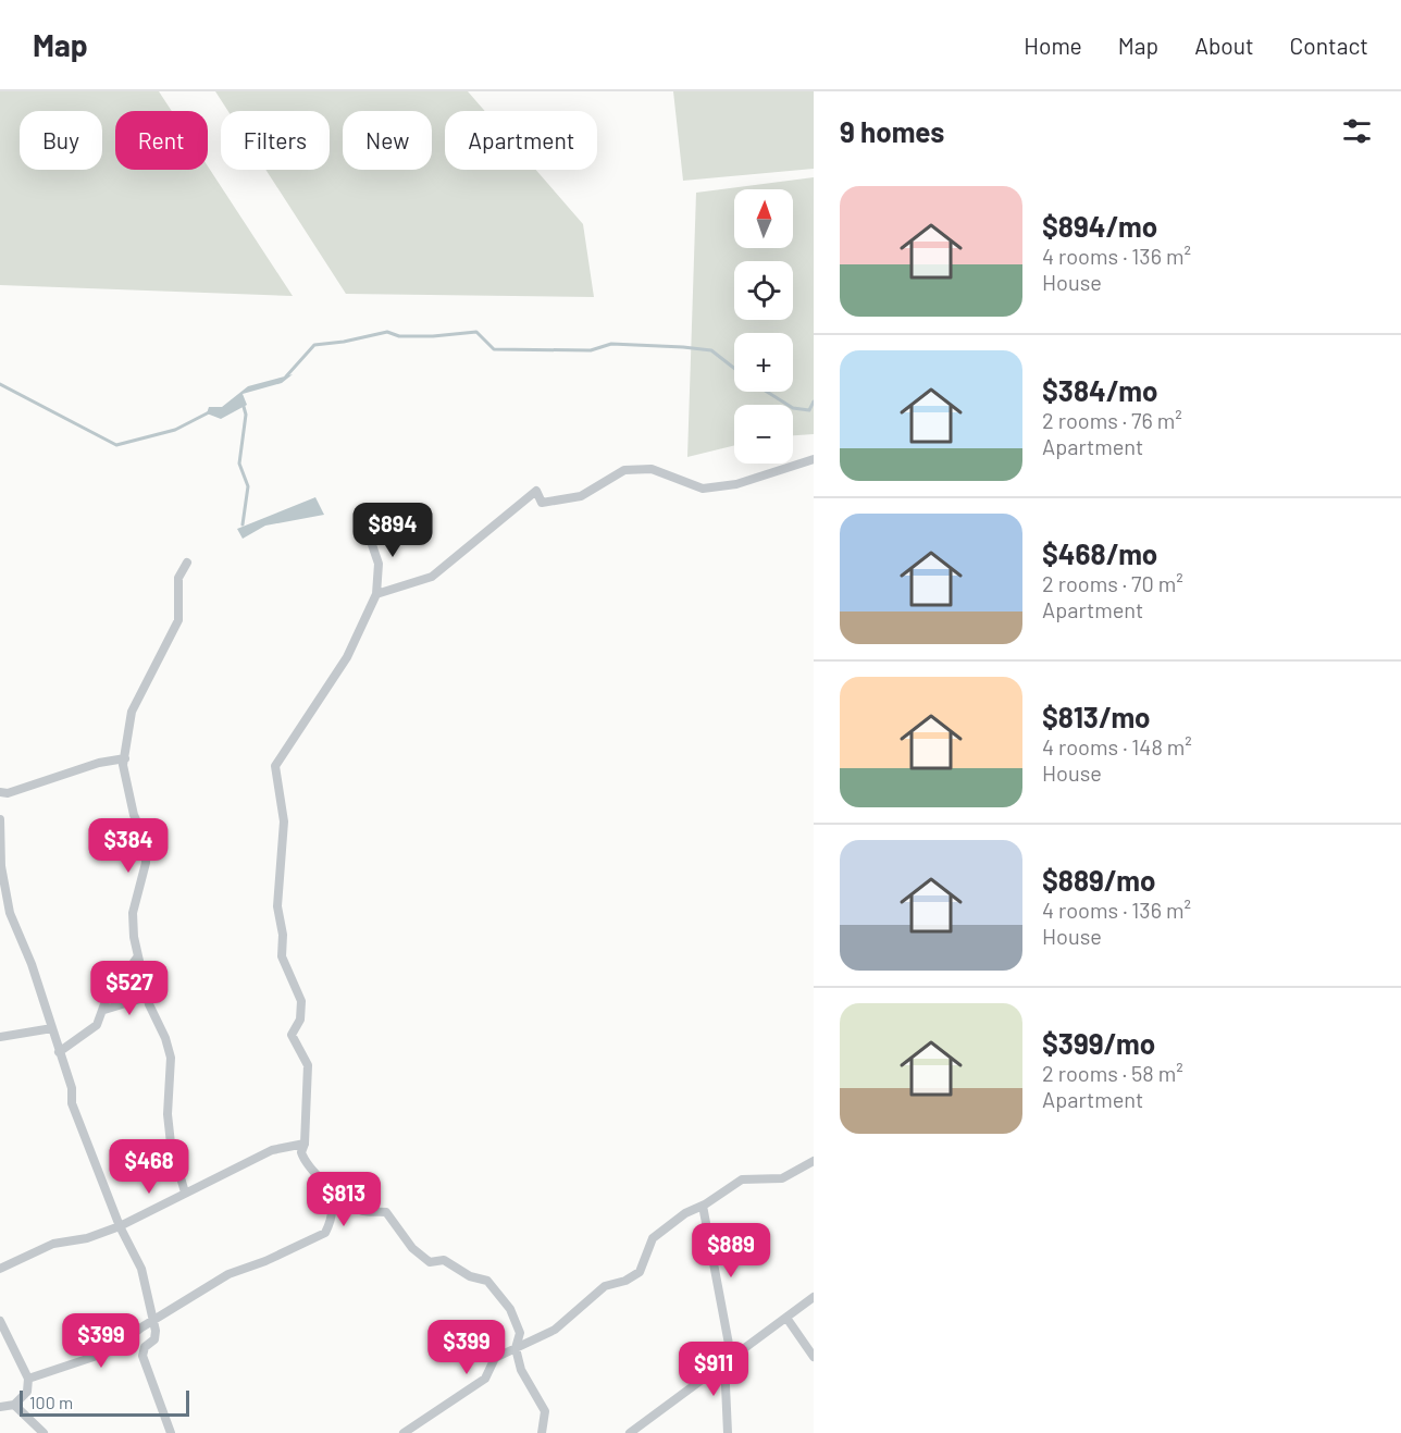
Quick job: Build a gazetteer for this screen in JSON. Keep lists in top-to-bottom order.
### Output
{
  "scale_bar": "100 m",
  "north": "top",
  "page": {
    "header": "Map",
    "nav": [
      "Home",
      "Map",
      "About",
      "Contact"
    ],
    "heading": "9 homes",
    "chip": [
      "Buy",
      "Rent",
      "Filters",
      "New",
      "Apartment"
    ],
    "list": [
      {
        "name": "$894/mo",
        "note": "4 rooms · 136 m² · House"
      },
      {
        "name": "$384/mo",
        "note": "2 rooms · 76 m² · Apartment"
      },
      {
        "name": "$468/mo",
        "note": "2 rooms · 70 m² · Apartment"
      },
      {
        "name": "$813/mo",
        "note": "4 rooms · 148 m² · House"
      },
      {
        "name": "$889/mo",
        "note": "4 rooms · 136 m² · House"
      },
      {
        "name": "$399/mo",
        "note": "2 rooms · 58 m² · Apartment"
      }
    ],
    "map_buttons": ["+", "−"],
    "price": [
      "$894",
      "$384",
      "$527",
      "$468",
      "$813",
      "$889",
      "$399",
      "$399",
      "$911"
    ],
    "scale": "100 m"
  }
}
